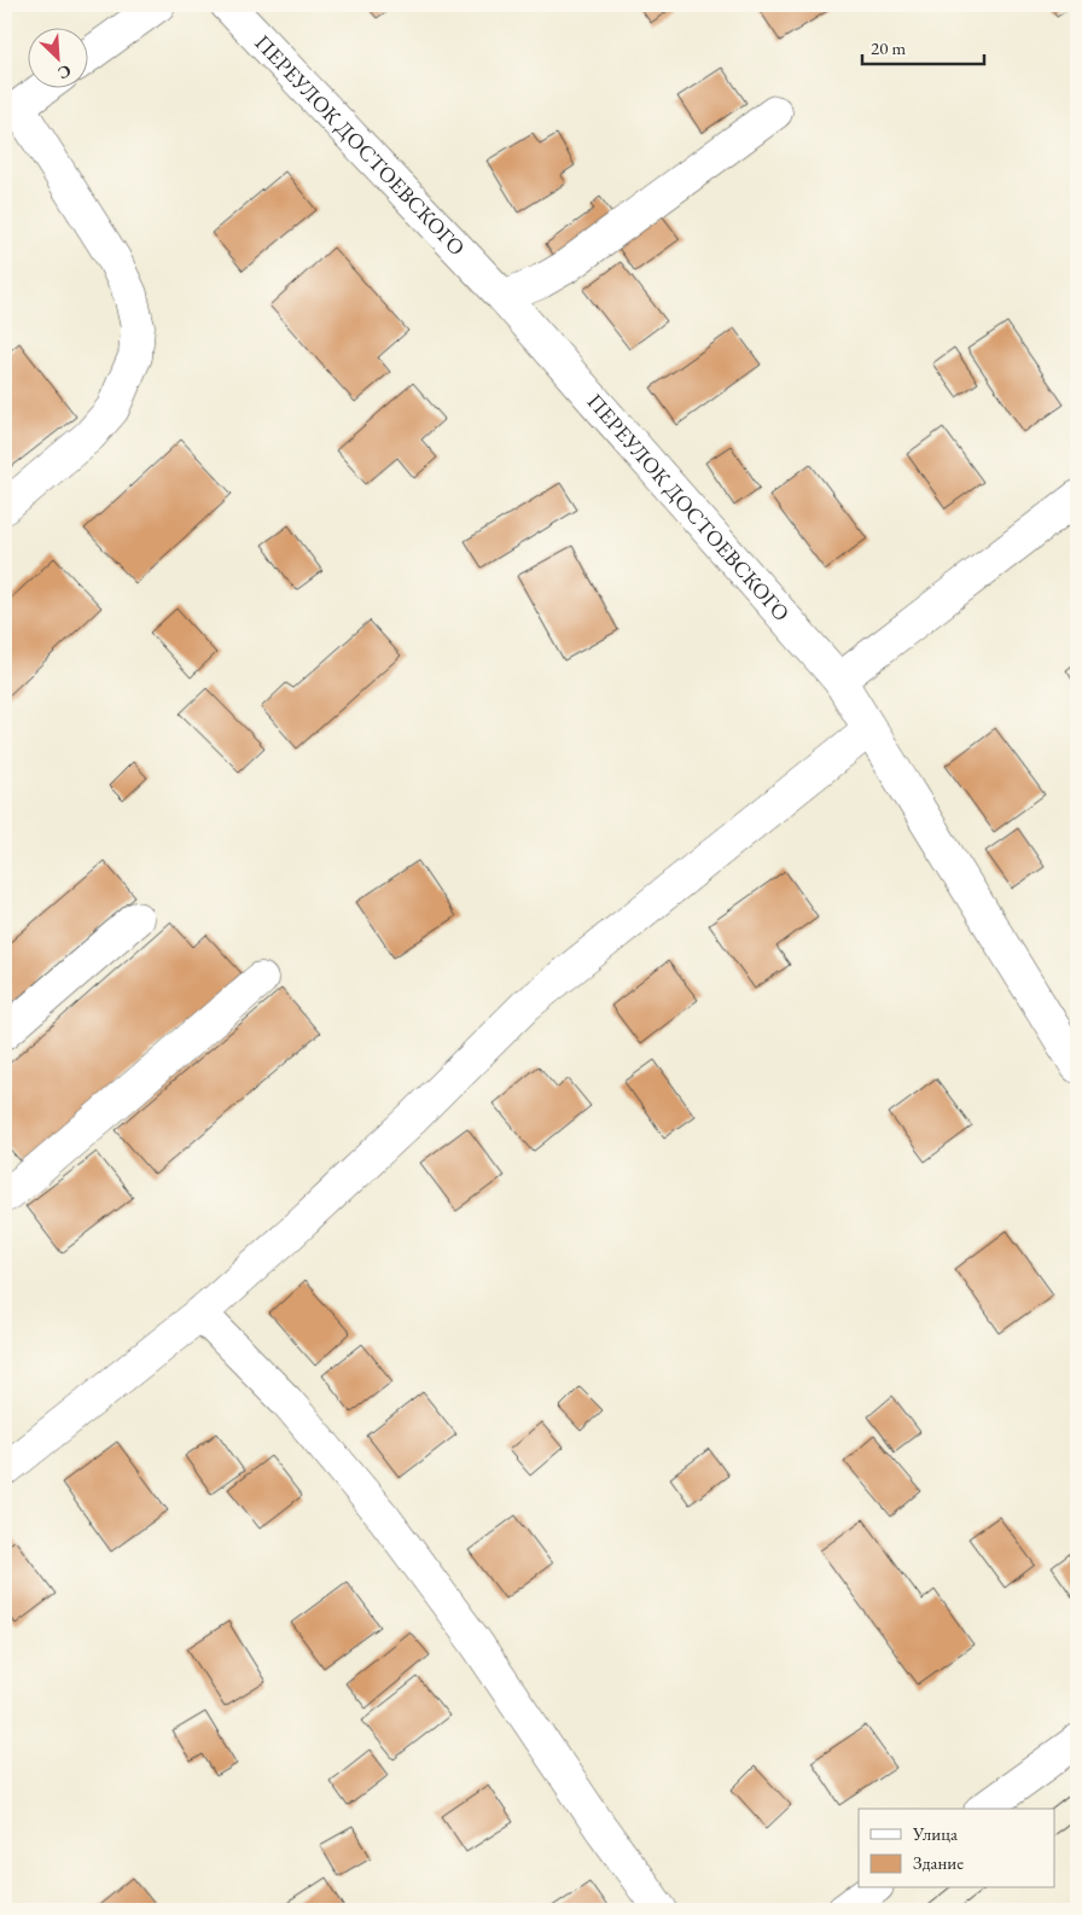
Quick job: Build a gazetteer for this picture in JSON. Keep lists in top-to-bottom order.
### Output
{
  "streets": {
    "street": ["ПЕРЕУЛОК ДОСТОЕВСКОГО"]
  },
  "legend": ["Улица", "Здание"],
  "scale_bar": "20 m",
  "north": "bottom right"
}
